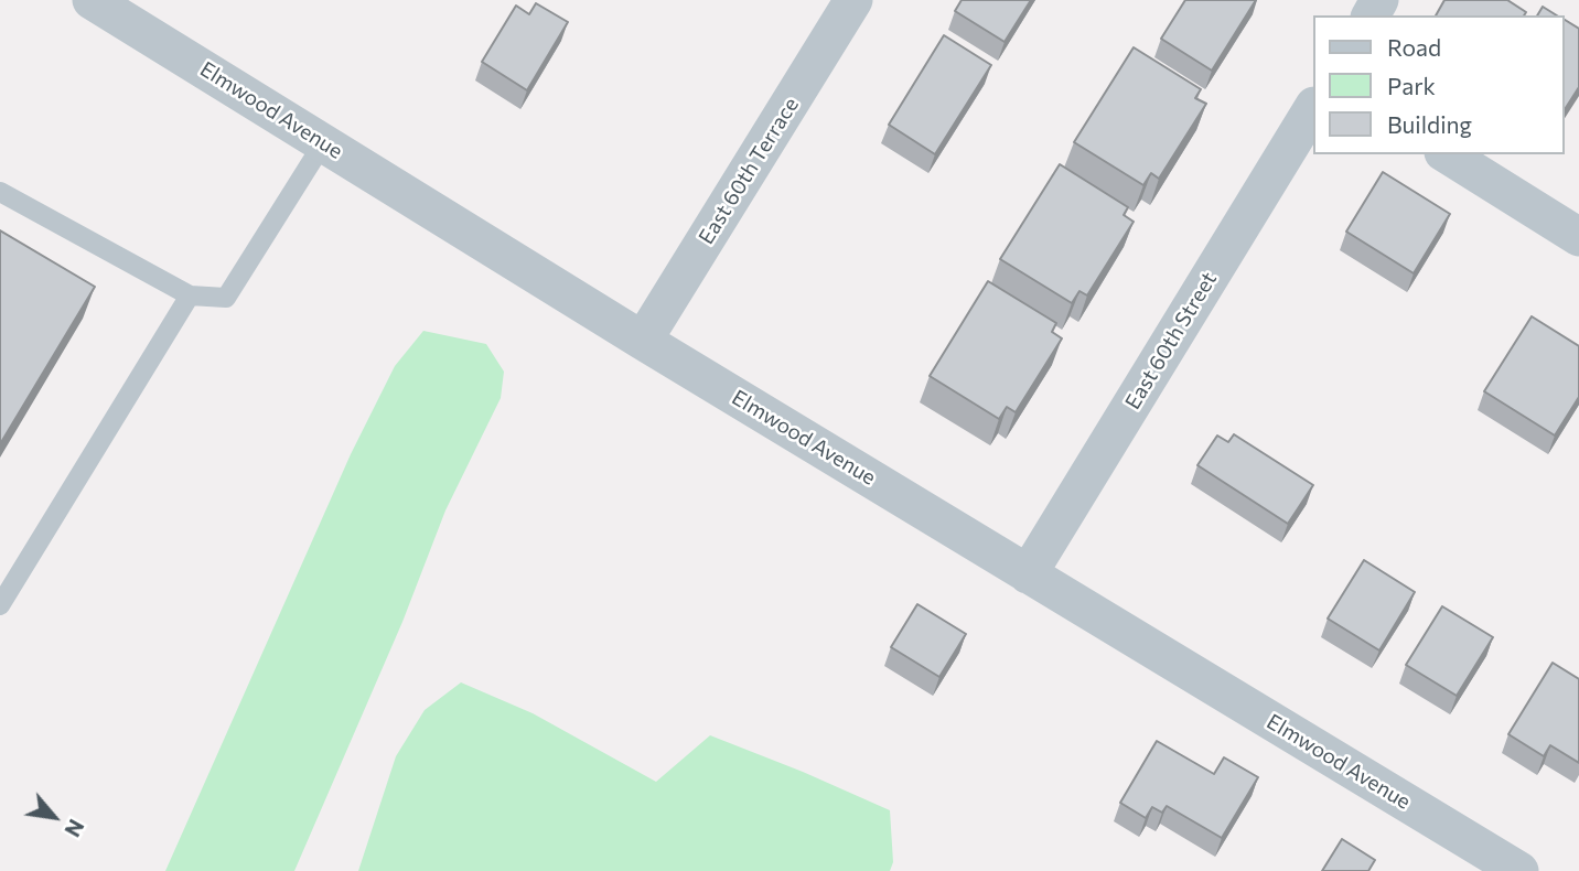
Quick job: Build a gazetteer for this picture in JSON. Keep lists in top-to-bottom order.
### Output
{
  "streets": {
    "street": ["Elmwood Avenue", "East 60th Terrace", "East 60th Street"]
  },
  "crossings": [
    ["Elmwood Avenue", "East 60th Terrace"],
    ["Elmwood Avenue", "East 60th Street"]
  ],
  "legend": ["Road", "Park", "Building"],
  "north": "bottom right"
}
